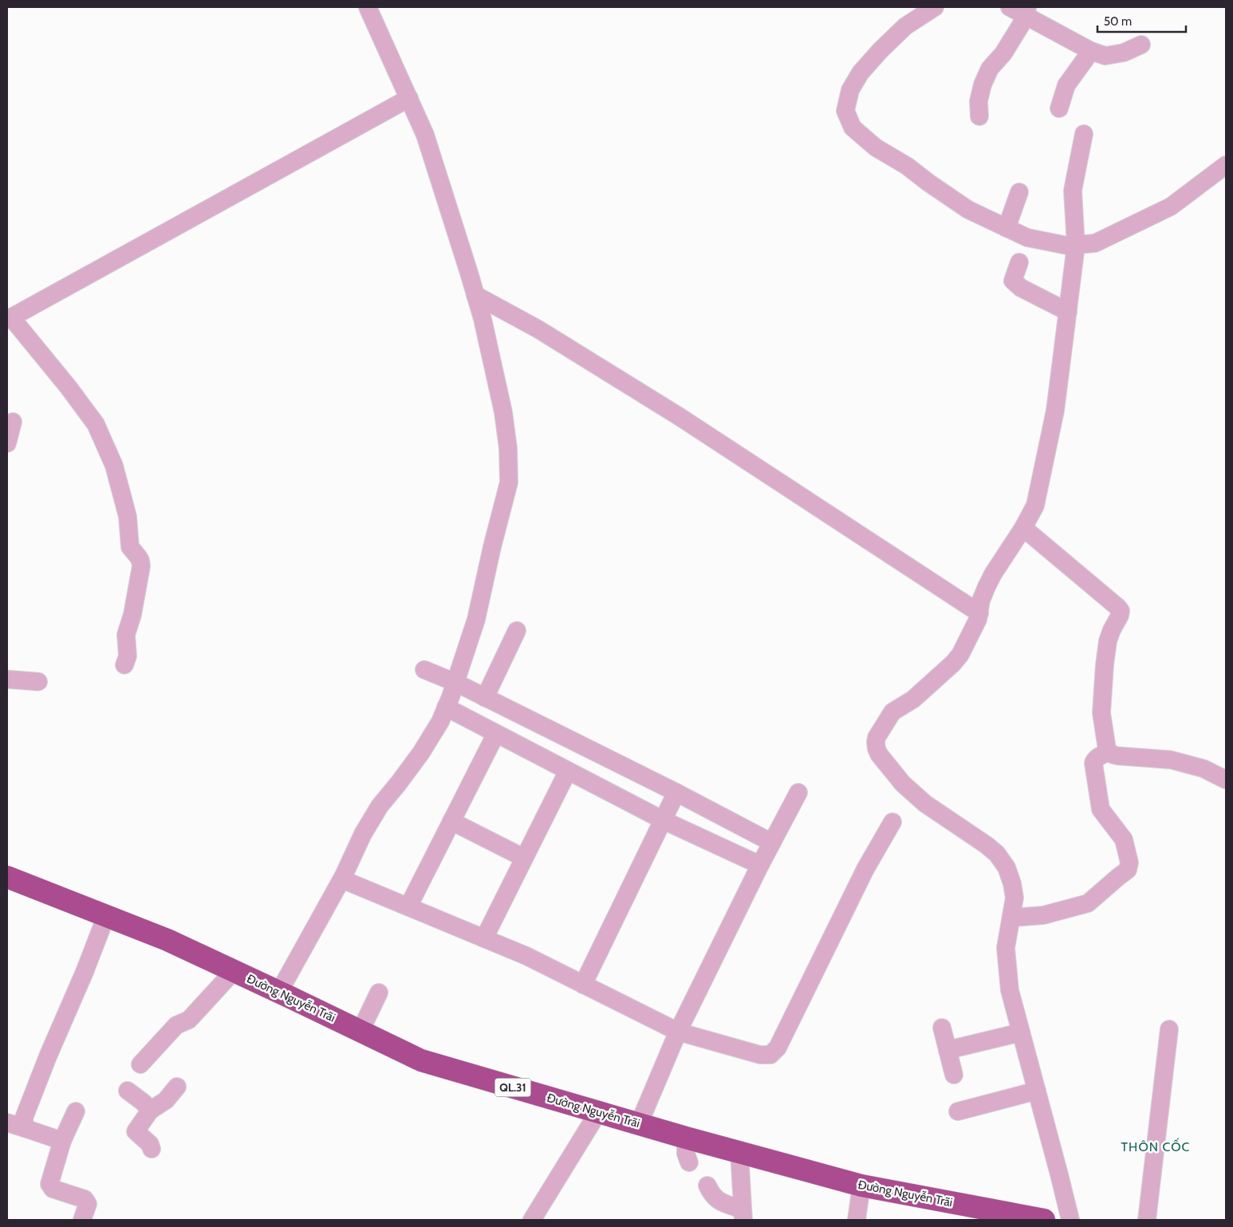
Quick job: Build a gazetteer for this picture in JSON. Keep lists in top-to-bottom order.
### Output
{
  "streets": {
    "highway": ["Đường Nguyễn Trãi", "QL.31"]
  },
  "districts": ["THÔN CỐC"],
  "scale_bar": "50 m"
}
